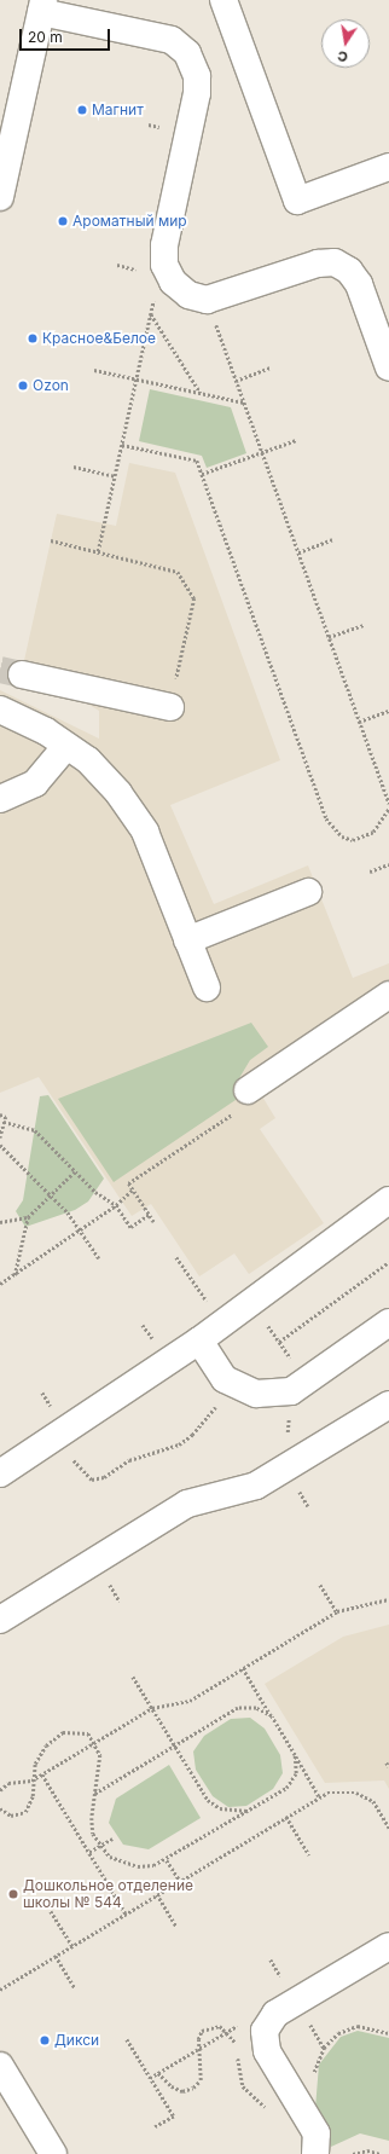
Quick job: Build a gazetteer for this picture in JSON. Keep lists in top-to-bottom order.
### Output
{
  "places": [
    "Магнит",
    "Ароматный мир",
    "Красное&Белое",
    "Ozon",
    "Дошкольное отделение школы № 544",
    "Дикси"
  ],
  "scale_bar": "20 m",
  "north": "bottom"
}
